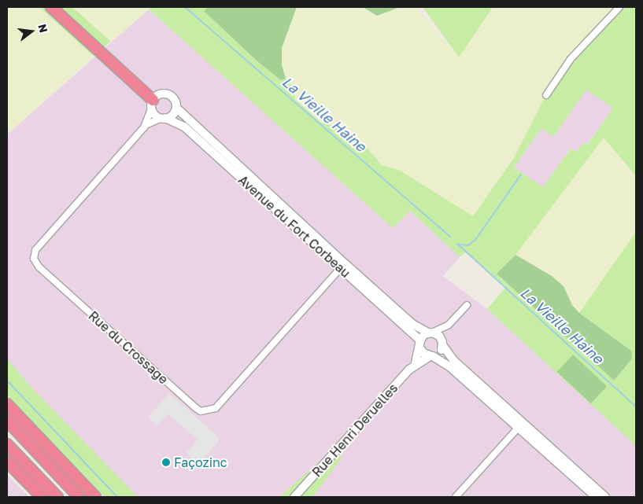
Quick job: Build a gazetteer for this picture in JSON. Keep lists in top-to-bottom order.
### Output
{
  "streets": {
    "street": ["Avenue du Fort Corbeau", "Rue du Crossage", "Rue Henri Deruelles"]
  },
  "crossings": [
    ["Avenue du Fort Corbeau", "Rue du Crossage"],
    ["Avenue du Fort Corbeau", "Rue Henri Deruelles"]
  ],
  "water": ["La Vieille Haine"],
  "places": ["Façozinc"],
  "north": "right"
}
